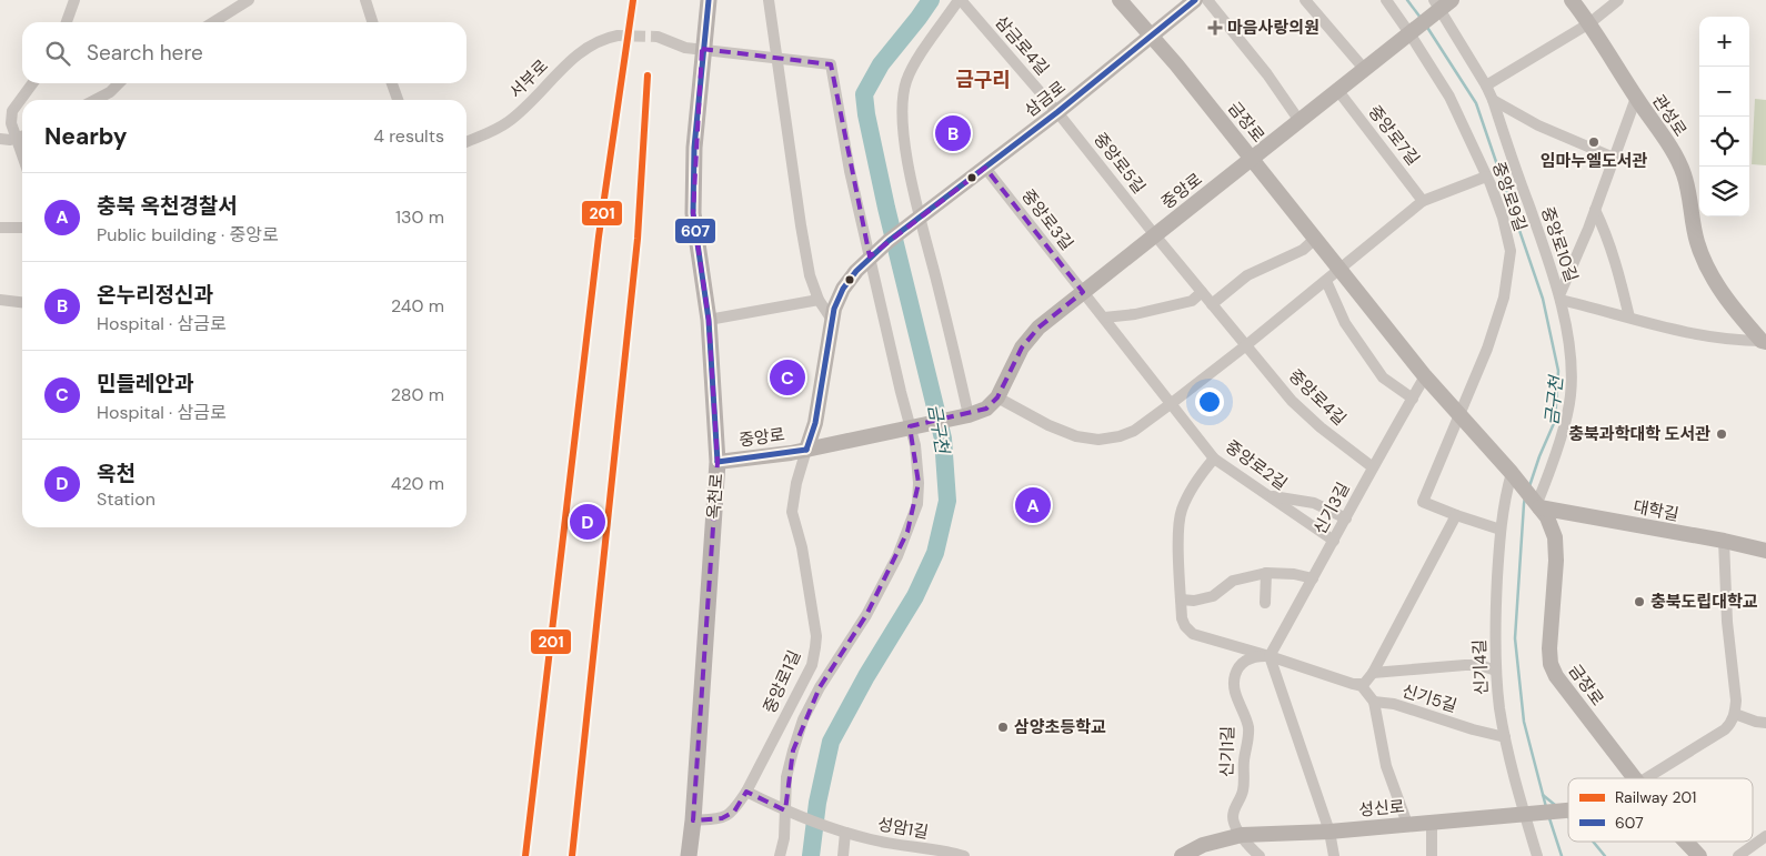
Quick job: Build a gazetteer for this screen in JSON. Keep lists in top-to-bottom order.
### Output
{
  "streets": {
    "main road": [
      "삼금로",
      "관성로",
      "금장로",
      "중앙로",
      "옥천로",
      "대학길",
      "성신로"
    ],
    "street": [
      "삼금로4길",
      "서부로",
      "중앙로7길",
      "중앙로5길",
      "중앙로9길",
      "중앙로3길",
      "중앙로10길",
      "중앙로4길",
      "중앙로2길",
      "신기3길",
      "신기4길",
      "중앙로1길",
      "신기5길",
      "신기1길",
      "성암1길"
    ]
  },
  "crossings": [
    ["삼금로4길", "삼금로"],
    ["삼금로4길", "중앙로5길"],
    ["삼금로", "금장로"],
    ["삼금로", "중앙로5길"],
    ["삼금로", "중앙로3길"],
    ["금장로", "중앙로"],
    ["금장로", "중앙로9길"],
    ["금장로", "중앙로10길"],
    ["금장로", "신기3길"],
    ["금장로", "대학길"],
    ["금장로", "신기4길"],
    ["중앙로7길", "중앙로"],
    ["중앙로5길", "중앙로"],
    ["중앙로5길", "중앙로4길"],
    ["중앙로", "중앙로9길"],
    ["중앙로", "중앙로3길"],
    ["중앙로", "중앙로10길"],
    ["중앙로", "중앙로4길"],
    ["중앙로", "중앙로2길"],
    ["중앙로", "옥천로"],
    ["중앙로", "중앙로1길"],
    ["중앙로3길", "중앙로2길"],
    ["중앙로10길", "대학길"],
    ["중앙로4길", "신기3길"],
    ["중앙로2길", "신기3길"],
    ["옥천로", "중앙로1길"],
    ["신기3길", "신기1길"],
    ["신기4길", "신기5길"],
    ["신기4길", "성신로"],
    ["신기1길", "성신로"]
  ],
  "districts": ["금구리"],
  "water": ["금구천"],
  "places": {
    "health": ["마음사랑의원"],
    "other": [
      "임마누엘도서관",
      "충북과학대학 도서관",
      "충북도립대학교",
      "삼양초등학교"
    ]
  },
  "lines": ["rail line 201", "transit line 607"],
  "legend": ["Railway 201", "607"],
  "page": {
    "map_buttons": ["+", "−"],
    "search": "Search here",
    "heading": ["Nearby", "4 results"],
    "pins": [
      "B",
      "C",
      "A",
      "D"
    ],
    "list": [
      {
        "mark": "A",
        "name": "충북 옥천경찰서",
        "note": "Public building · 중앙로",
        "value": "130 m"
      },
      {
        "mark": "B",
        "name": "온누리정신과",
        "note": "Hospital · 삼금로",
        "value": "240 m"
      },
      {
        "mark": "C",
        "name": "민들레안과",
        "note": "Hospital · 삼금로",
        "value": "280 m"
      },
      {
        "mark": "D",
        "name": "옥천",
        "note": "Station",
        "value": "420 m"
      }
    ]
  }
}
